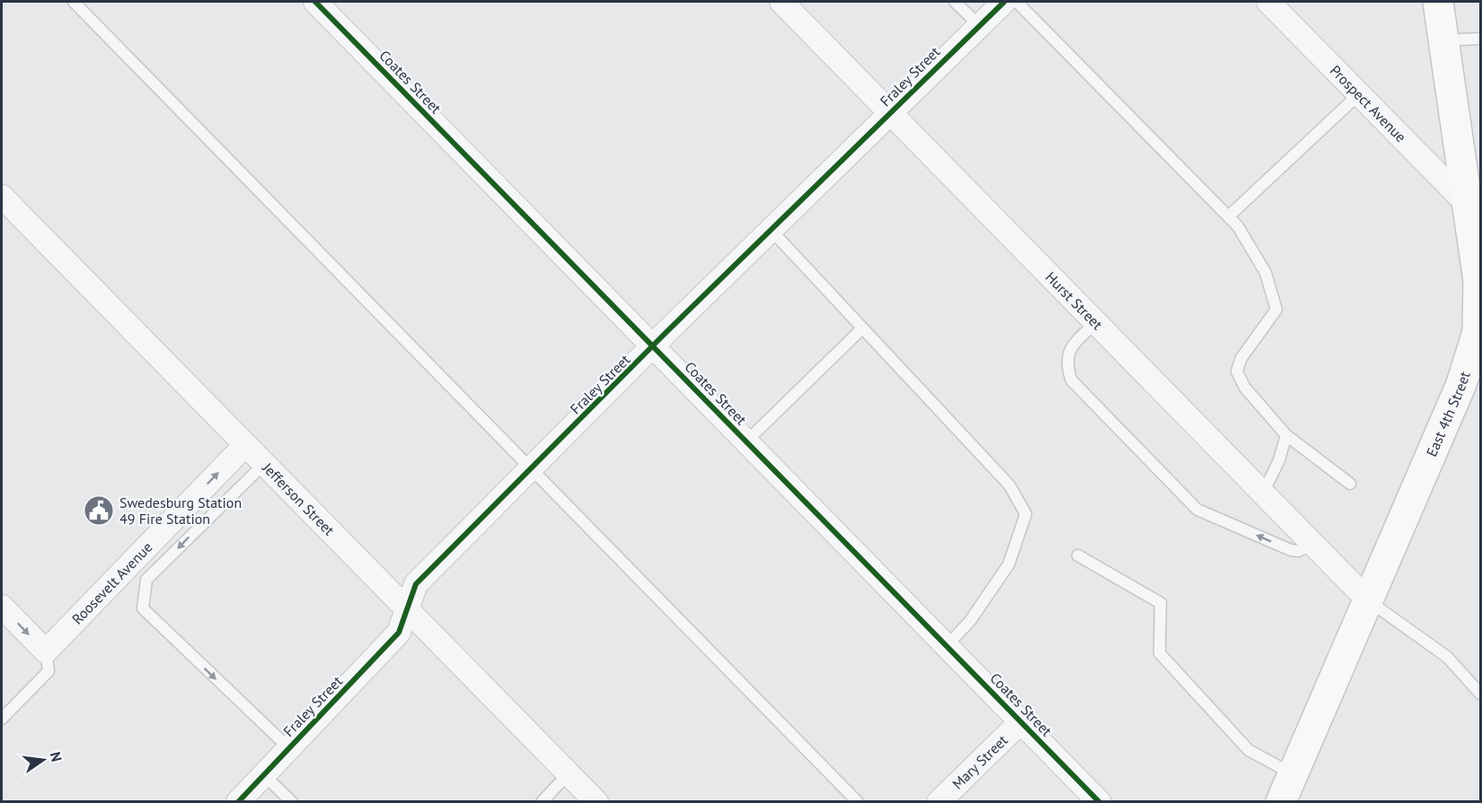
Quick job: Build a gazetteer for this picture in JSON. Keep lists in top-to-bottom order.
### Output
{
  "streets": {
    "main road": ["East 4th Street"],
    "street": [
      "Fraley Street",
      "Coates Street",
      "Prospect Avenue",
      "Hurst Street",
      "Jefferson Street",
      "Roosevelt Avenue",
      "Mary Street"
    ]
  },
  "crossings": [
    ["Fraley Street", "Coates Street"],
    ["Fraley Street", "Hurst Street"],
    ["Fraley Street", "Jefferson Street"],
    ["Coates Street", "Mary Street"],
    ["Prospect Avenue", "East 4th Street"],
    ["Hurst Street", "East 4th Street"],
    ["Jefferson Street", "Roosevelt Avenue"]
  ],
  "one_way": ["Roosevelt Avenue"],
  "places": {
    "public building": ["Swedesburg Station 49 Fire Station"]
  },
  "north": "right"
}
